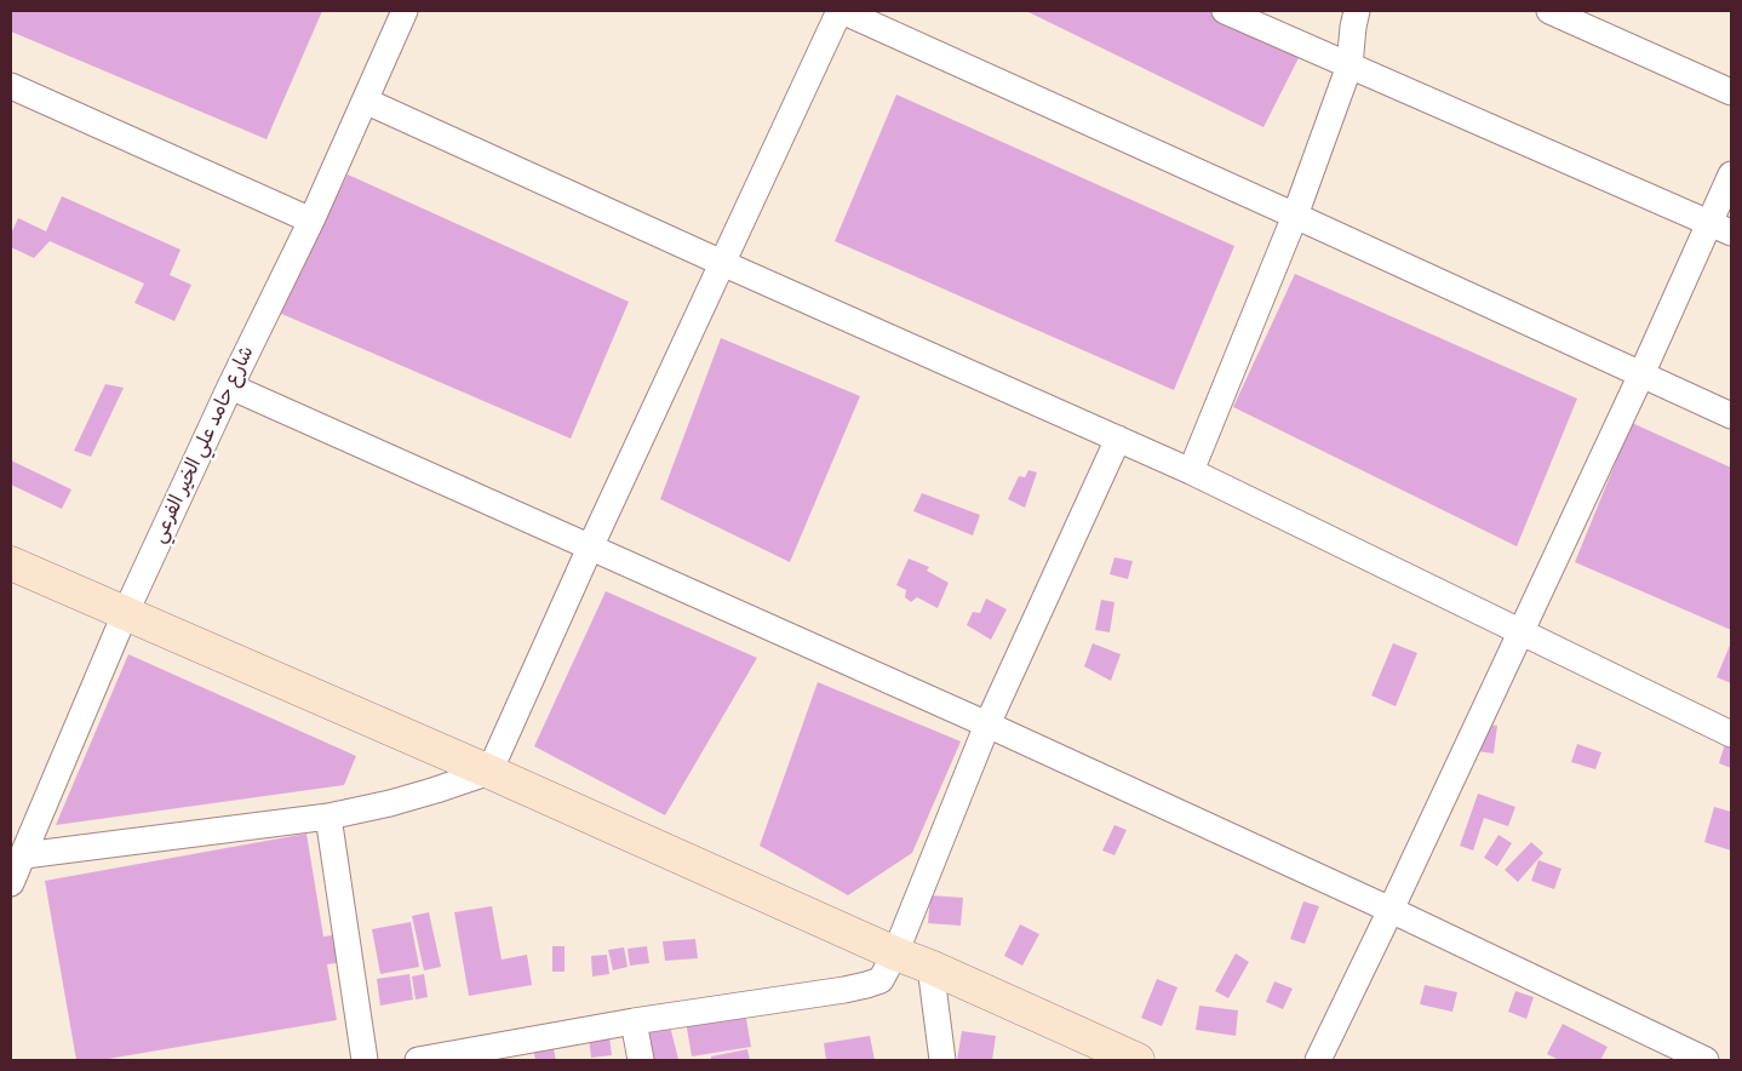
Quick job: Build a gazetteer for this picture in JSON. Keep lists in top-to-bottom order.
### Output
{
  "streets": {
    "street": ["شارع حامد علي الخير الفرعي"]
  }
}
